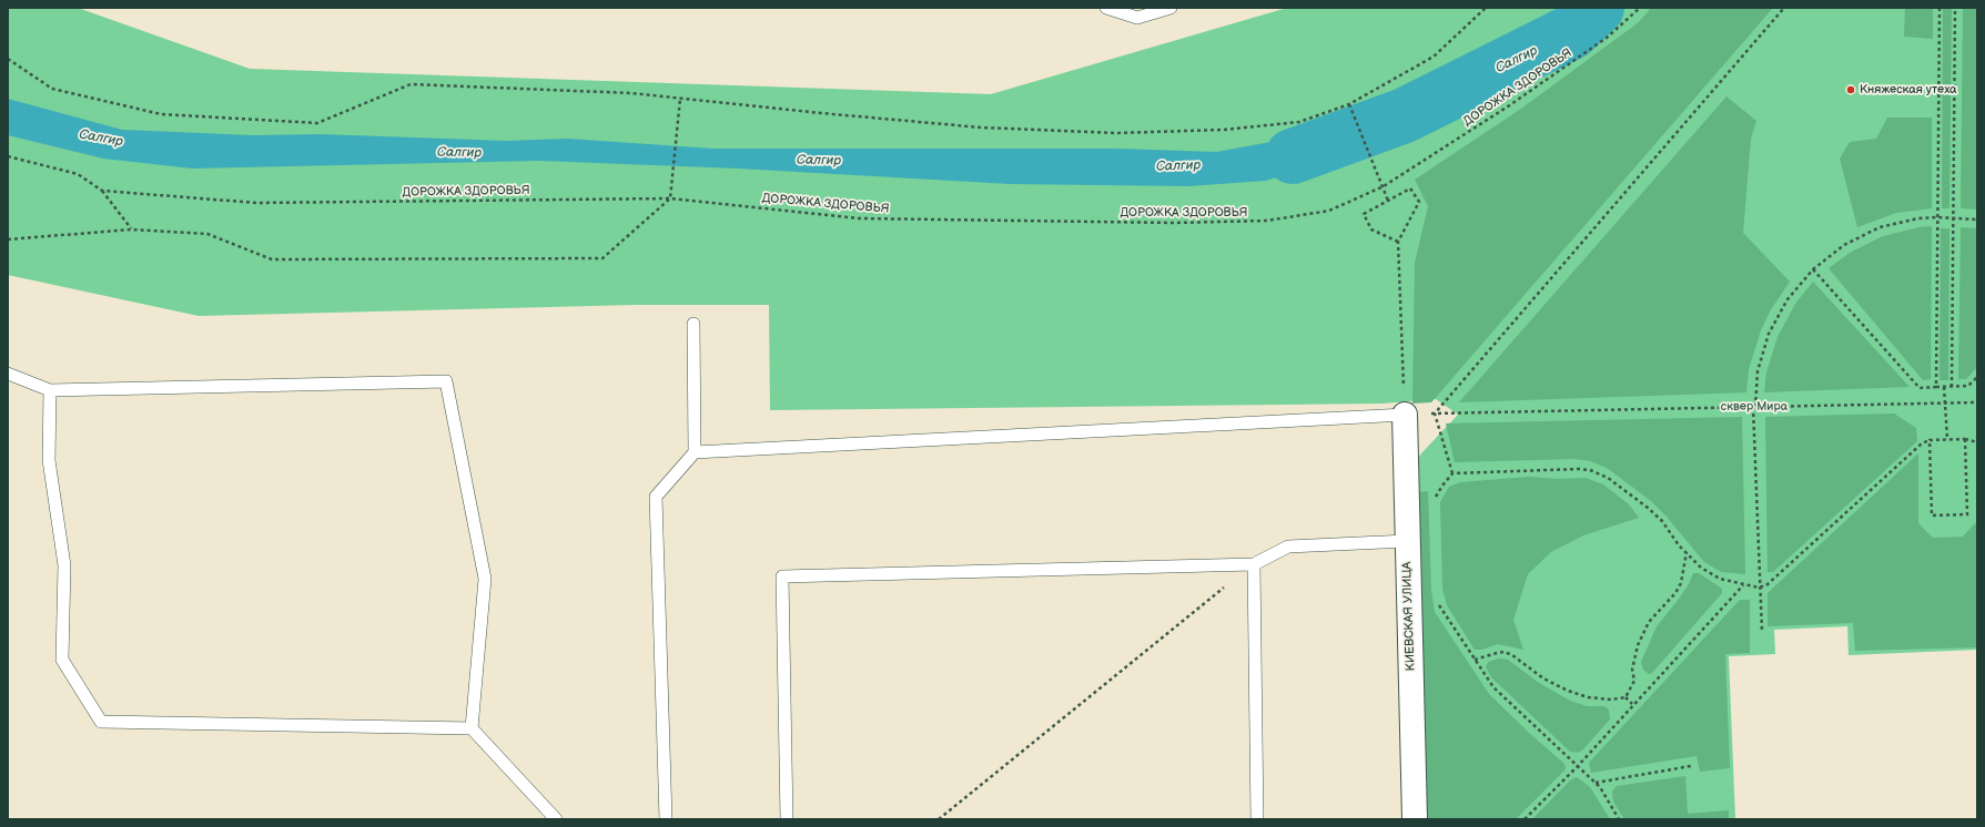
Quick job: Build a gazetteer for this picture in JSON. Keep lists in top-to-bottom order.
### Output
{
  "streets": {
    "street": ["КИЕВСКАЯ УЛИЦА"],
    "path": ["ДОРОЖКА ЗДОРОВЬЯ"]
  },
  "water": ["Салгир"],
  "parks": ["сквер Мира"],
  "places": ["Княжеская утеха"]
}
